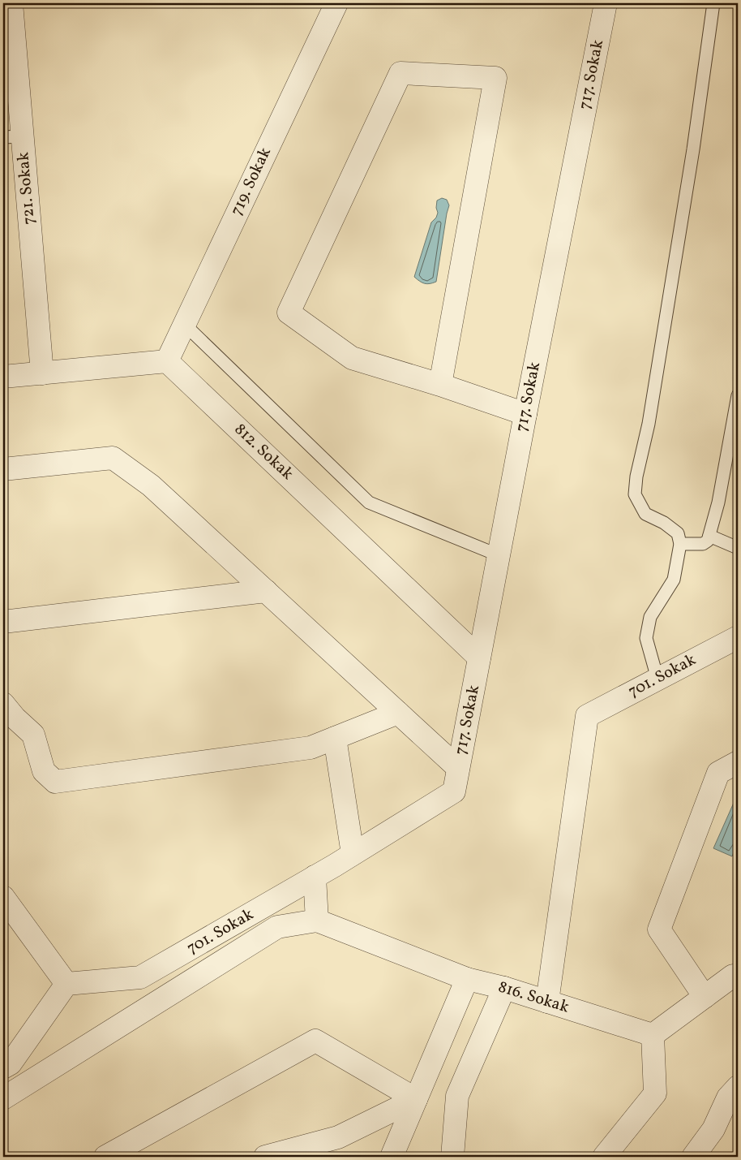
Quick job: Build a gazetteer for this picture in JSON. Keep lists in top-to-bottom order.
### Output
{
  "streets": {
    "street": [
      "717. Sokak",
      "719. Sokak",
      "721. Sokak",
      "812. Sokak",
      "701. Sokak",
      "816. Sokak"
    ]
  },
  "crossings": [
    ["717. Sokak", "812. Sokak"],
    ["717. Sokak", "701. Sokak"],
    ["719. Sokak", "812. Sokak"],
    ["701. Sokak", "816. Sokak"]
  ]
}
